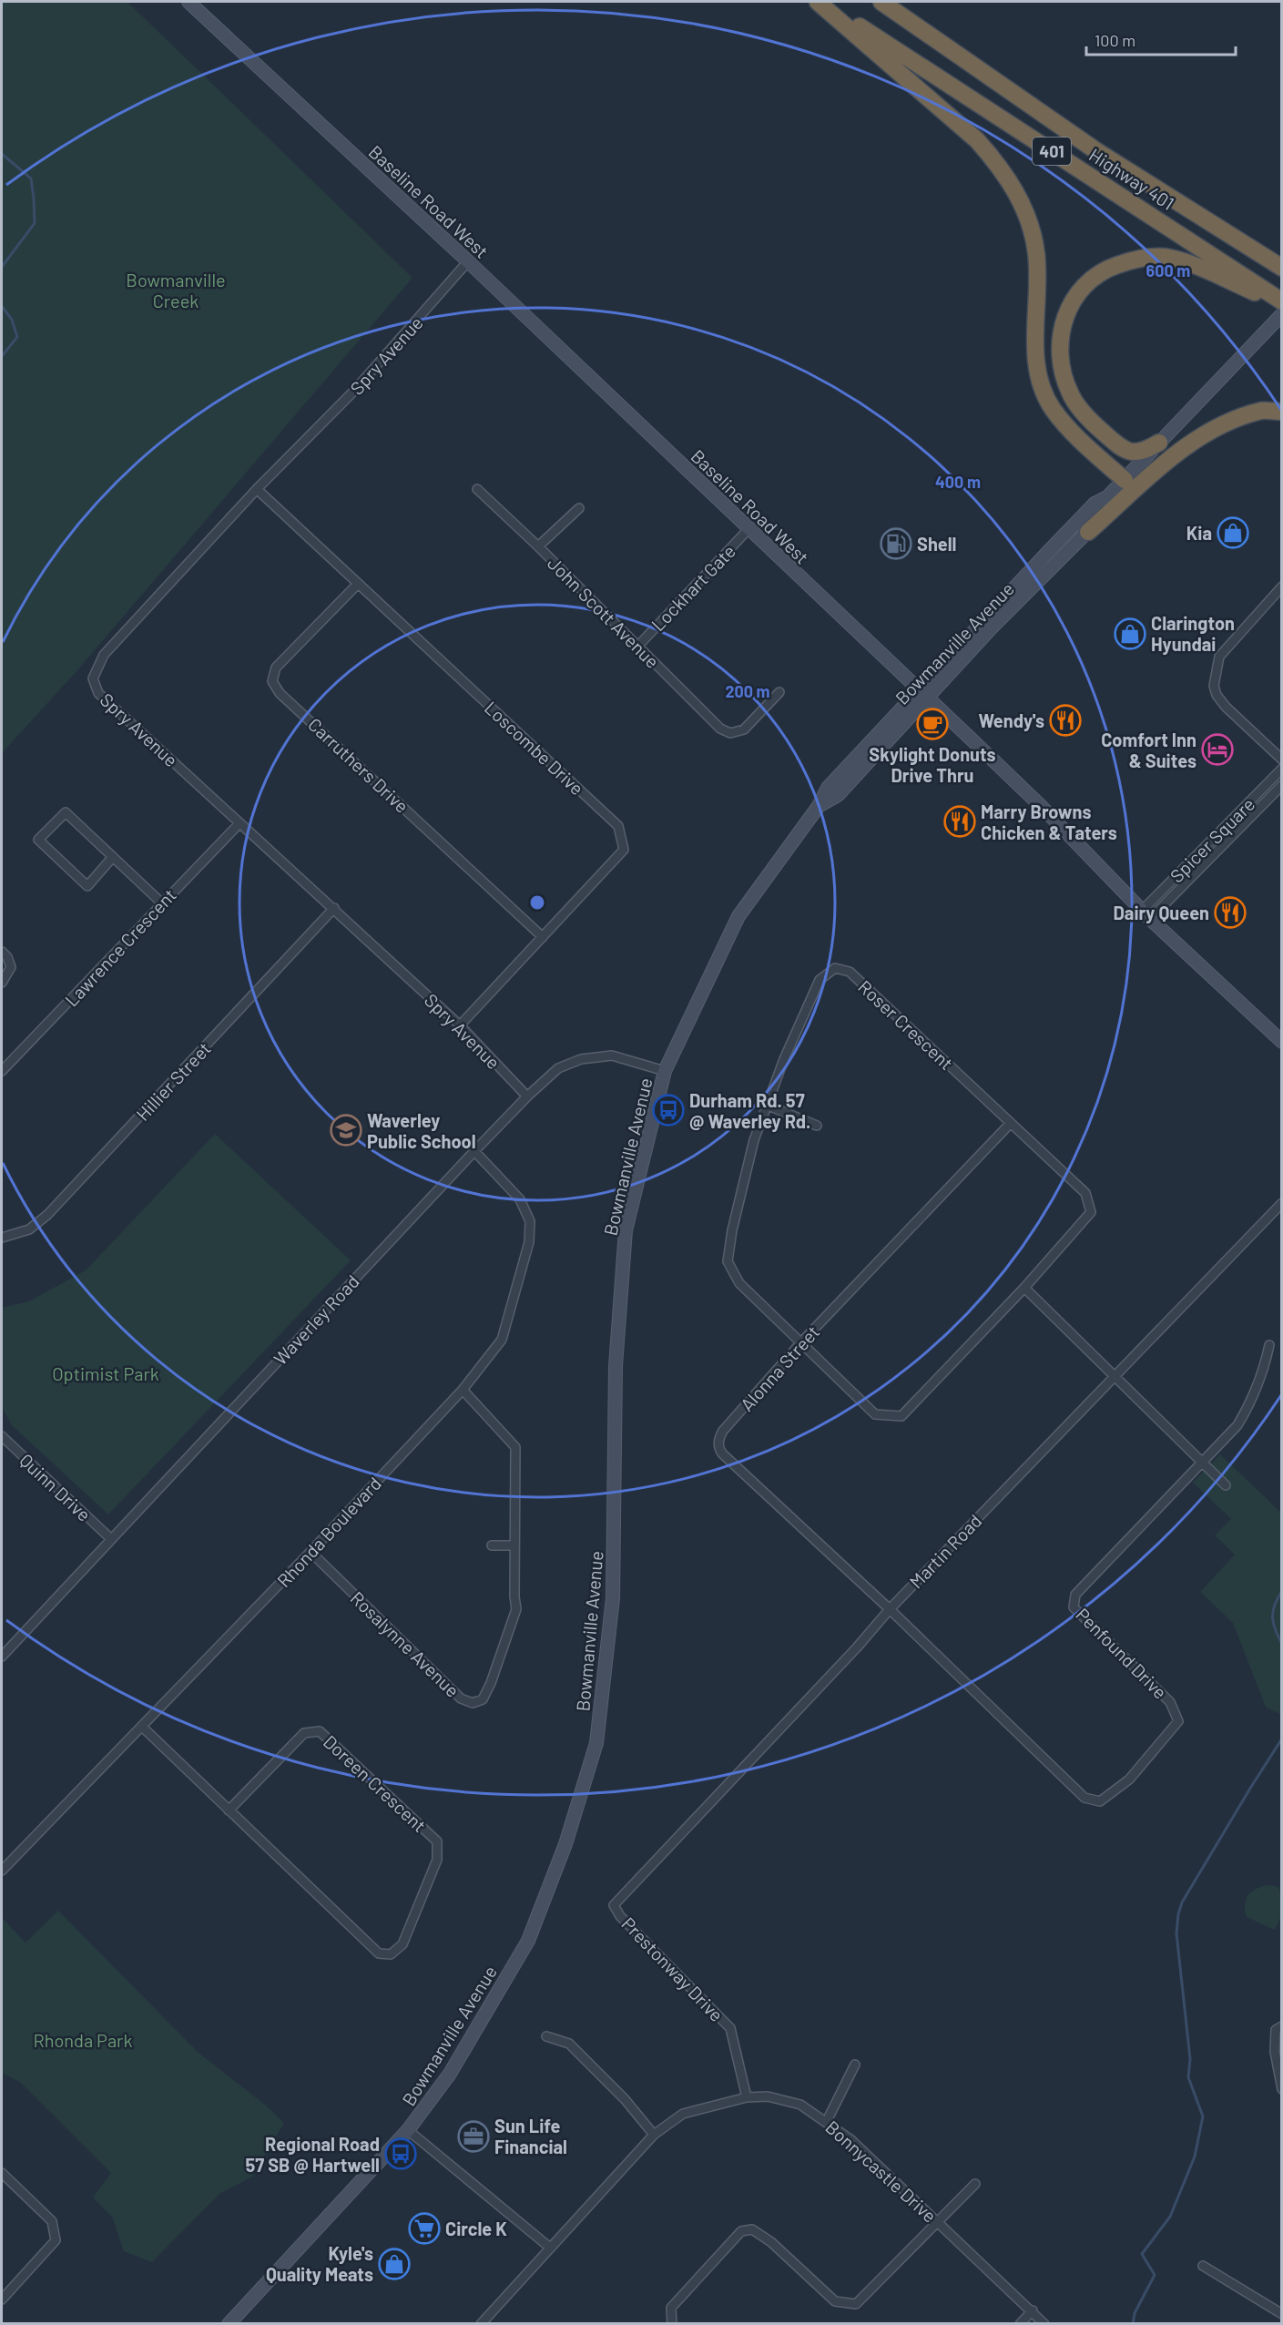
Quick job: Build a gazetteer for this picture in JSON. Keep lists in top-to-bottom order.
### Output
{
  "streets": {
    "highway": ["401", "Highway 401"],
    "main road": ["Baseline Road West", "Bowmanville Avenue"],
    "street": [
      "Spry Avenue",
      "Lockhart Gate",
      "John Scott Avenue",
      "Loscombe Drive",
      "Carruthers Drive",
      "Spicer Square",
      "Lawrence Crescent",
      "Roser Crescent",
      "Hillier Street",
      "Waverley Road",
      "Alonna Street",
      "Quinn Drive",
      "Rhonda Boulevard",
      "Martin Road",
      "Rosalynne Avenue",
      "Penfound Drive",
      "Doreen Crescent",
      "Prestonway Drive",
      "Bonnycastle Drive"
    ]
  },
  "crossings": [
    ["Baseline Road West", "Spry Avenue"],
    ["Baseline Road West", "Lockhart Gate"],
    ["Baseline Road West", "Bowmanville Avenue"],
    ["Baseline Road West", "Spicer Square"],
    ["Spry Avenue", "Loscombe Drive"],
    ["Spry Avenue", "Lawrence Crescent"],
    ["Spry Avenue", "Hillier Street"],
    ["Spry Avenue", "Waverley Road"],
    ["Lockhart Gate", "John Scott Avenue"],
    ["Bowmanville Avenue", "Waverley Road"],
    ["Loscombe Drive", "Carruthers Drive"],
    ["Roser Crescent", "Alonna Street"],
    ["Waverley Road", "Quinn Drive"],
    ["Waverley Road", "Rhonda Boulevard"],
    ["Alonna Street", "Martin Road"],
    ["Alonna Street", "Penfound Drive"],
    ["Rhonda Boulevard", "Rosalynne Avenue"],
    ["Rhonda Boulevard", "Doreen Crescent"],
    ["Martin Road", "Penfound Drive"],
    ["Martin Road", "Prestonway Drive"],
    ["Prestonway Drive", "Bonnycastle Drive"]
  ],
  "parks": ["Bowmanville Creek", "Optimist Park", "Rhonda Park"],
  "places": {
    "shop": ["Kia", "Clarington Hyundai", "Kyle's Quality Meats"],
    "fuel station": ["Shell"],
    "restaurant": ["Wendy's", "Marry Browns Chicken & Taters", "Dairy Queen"],
    "cafe": ["Skylight Donuts Drive Thru"],
    "hotel": ["Comfort Inn & Suites"],
    "bus stop": ["Durham Rd. 57 @ Waverley Rd.", "Regional Road 57 SB @ Hartwell"],
    "school or university": ["Waverley Public School"],
    "office": ["Sun Life Financial"],
    "supermarket": ["Circle K"]
  },
  "scale_bar": "100 m",
  "rings": ["600 m", "400 m", "200 m"]
}
